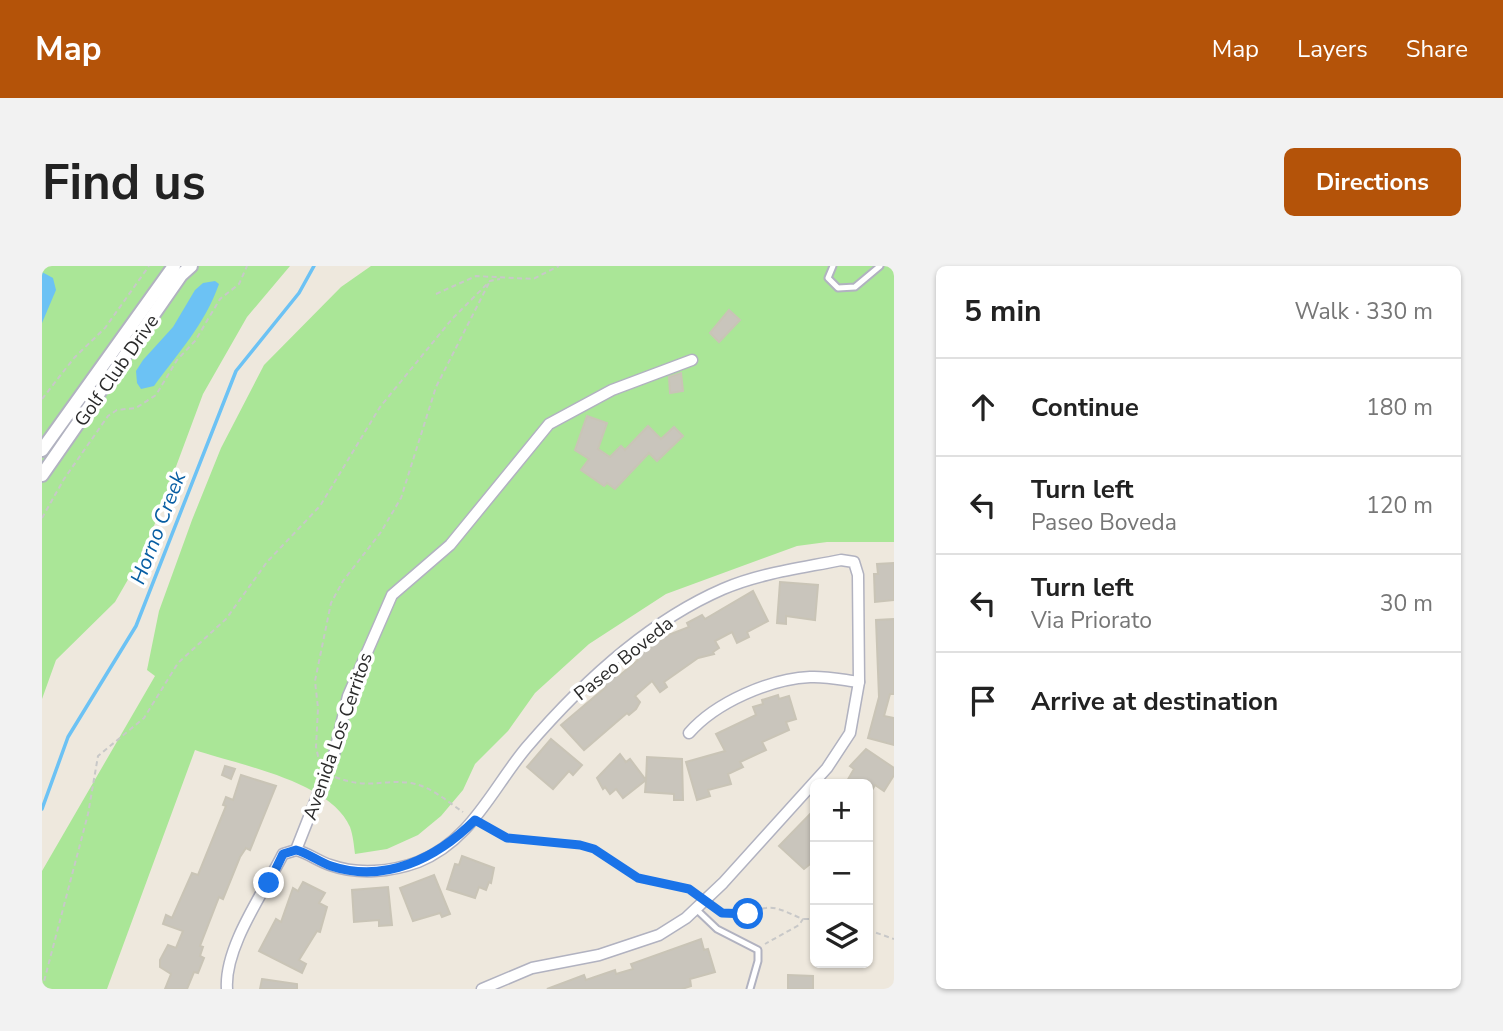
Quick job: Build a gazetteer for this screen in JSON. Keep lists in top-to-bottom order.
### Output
{
  "streets": {
    "street": ["Golf Club Drive", "Paseo Boveda", "Avenida Los Cerritos"]
  },
  "crossings": [
    ["Paseo Boveda", "Avenida Los Cerritos"]
  ],
  "water": ["Horno Creek"],
  "page": {
    "header": "Map",
    "nav": ["Map", "Layers", "Share"],
    "buttons": "Directions",
    "title": "Find us",
    "heading": ["5 min", "Walk · 330 m"],
    "list": [
      ["Continue", "180 m"],
      ["Turn left", "Paseo Boveda", "120 m"],
      ["Turn left", "Via Priorato", "30 m"],
      "Arrive at destination"
    ],
    "map_buttons": ["+", "−"]
  }
}
